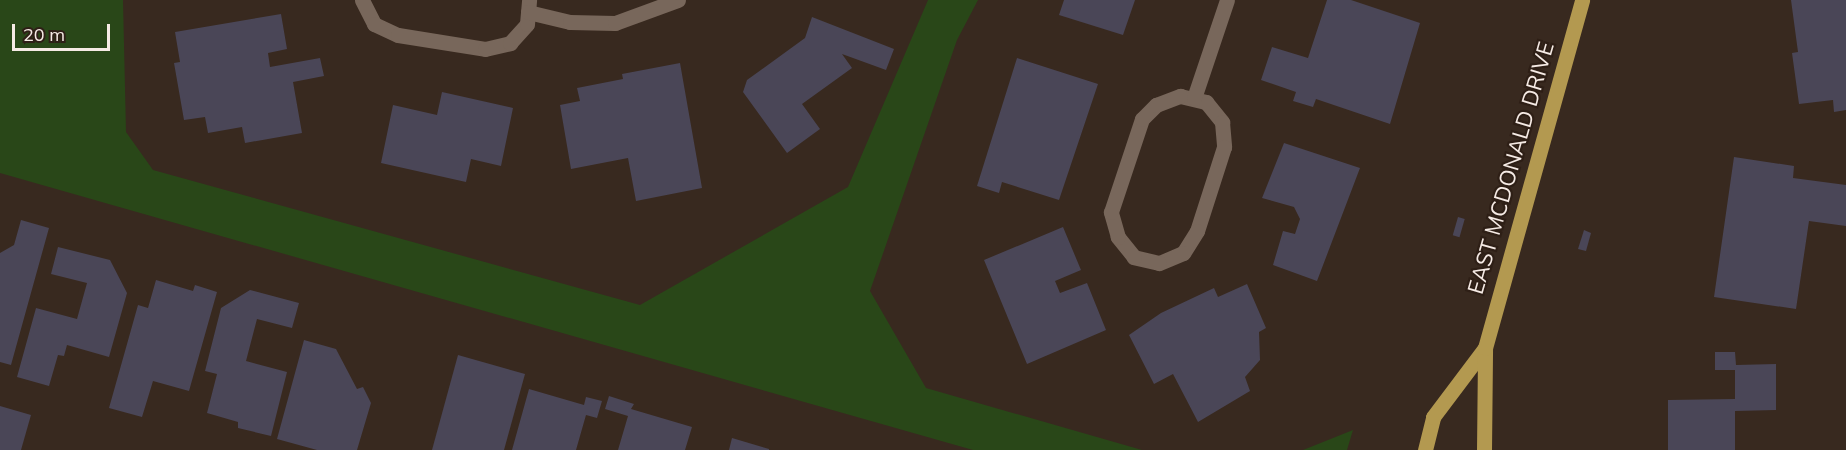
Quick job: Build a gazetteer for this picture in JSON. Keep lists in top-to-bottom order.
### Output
{
  "streets": {
    "main road": ["EAST MCDONALD DRIVE"]
  },
  "scale_bar": "20 m"
}
